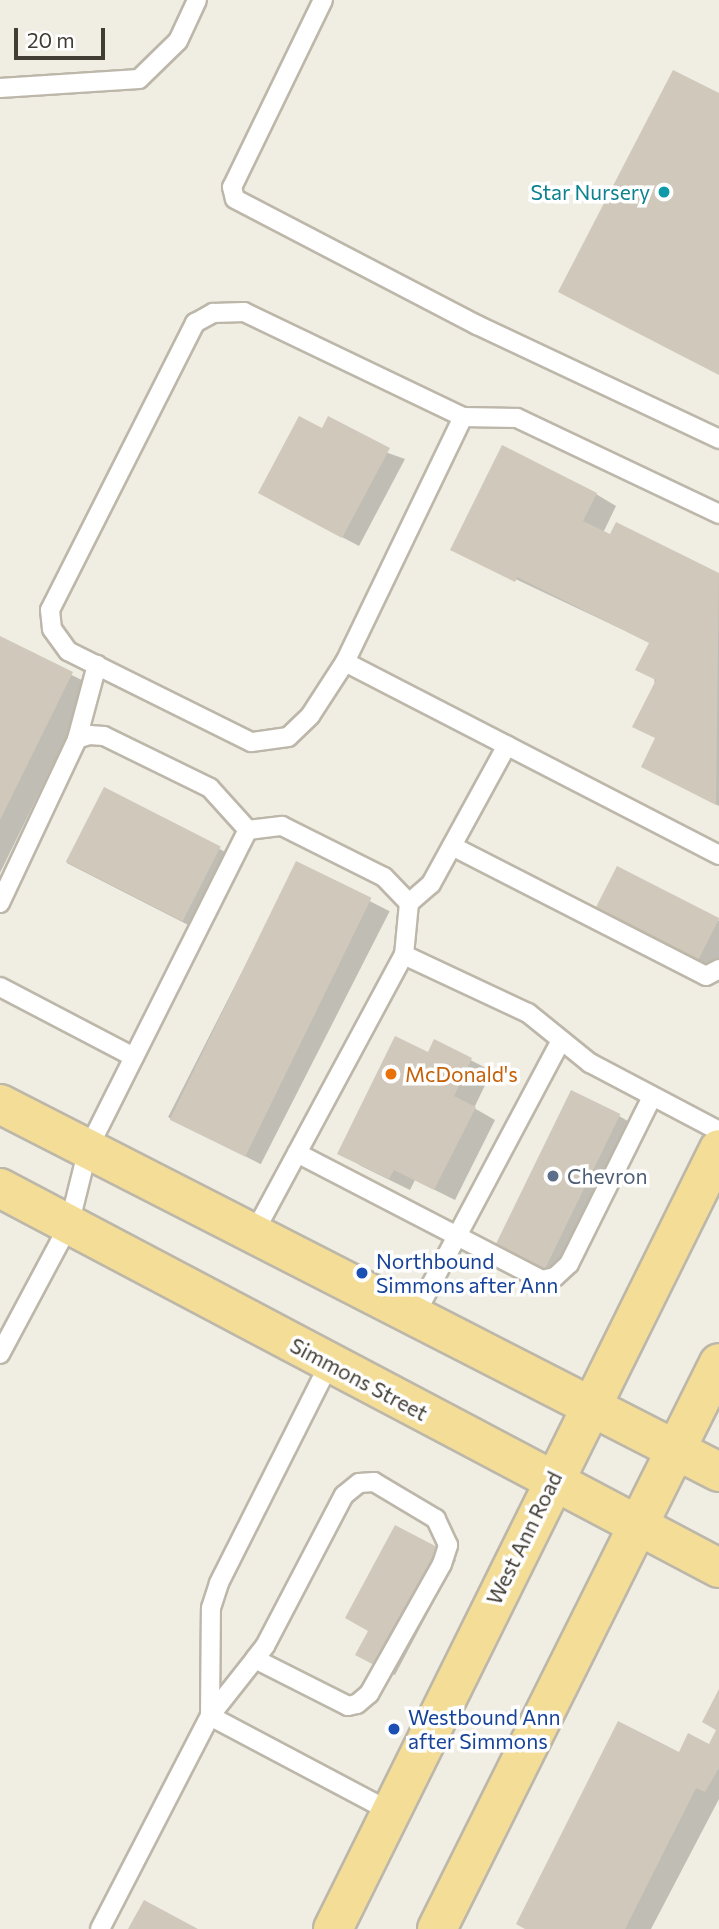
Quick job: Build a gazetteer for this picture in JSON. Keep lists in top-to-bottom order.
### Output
{
  "streets": {
    "main road": ["Simmons Street", "West Ann Road"]
  },
  "crossings": [
    ["Simmons Street", "West Ann Road"]
  ],
  "places": [
    "Star Nursery",
    "McDonald's",
    "Chevron",
    "Northbound Simmons after Ann",
    "Westbound Ann after Simmons"
  ],
  "scale_bar": "20 m"
}
